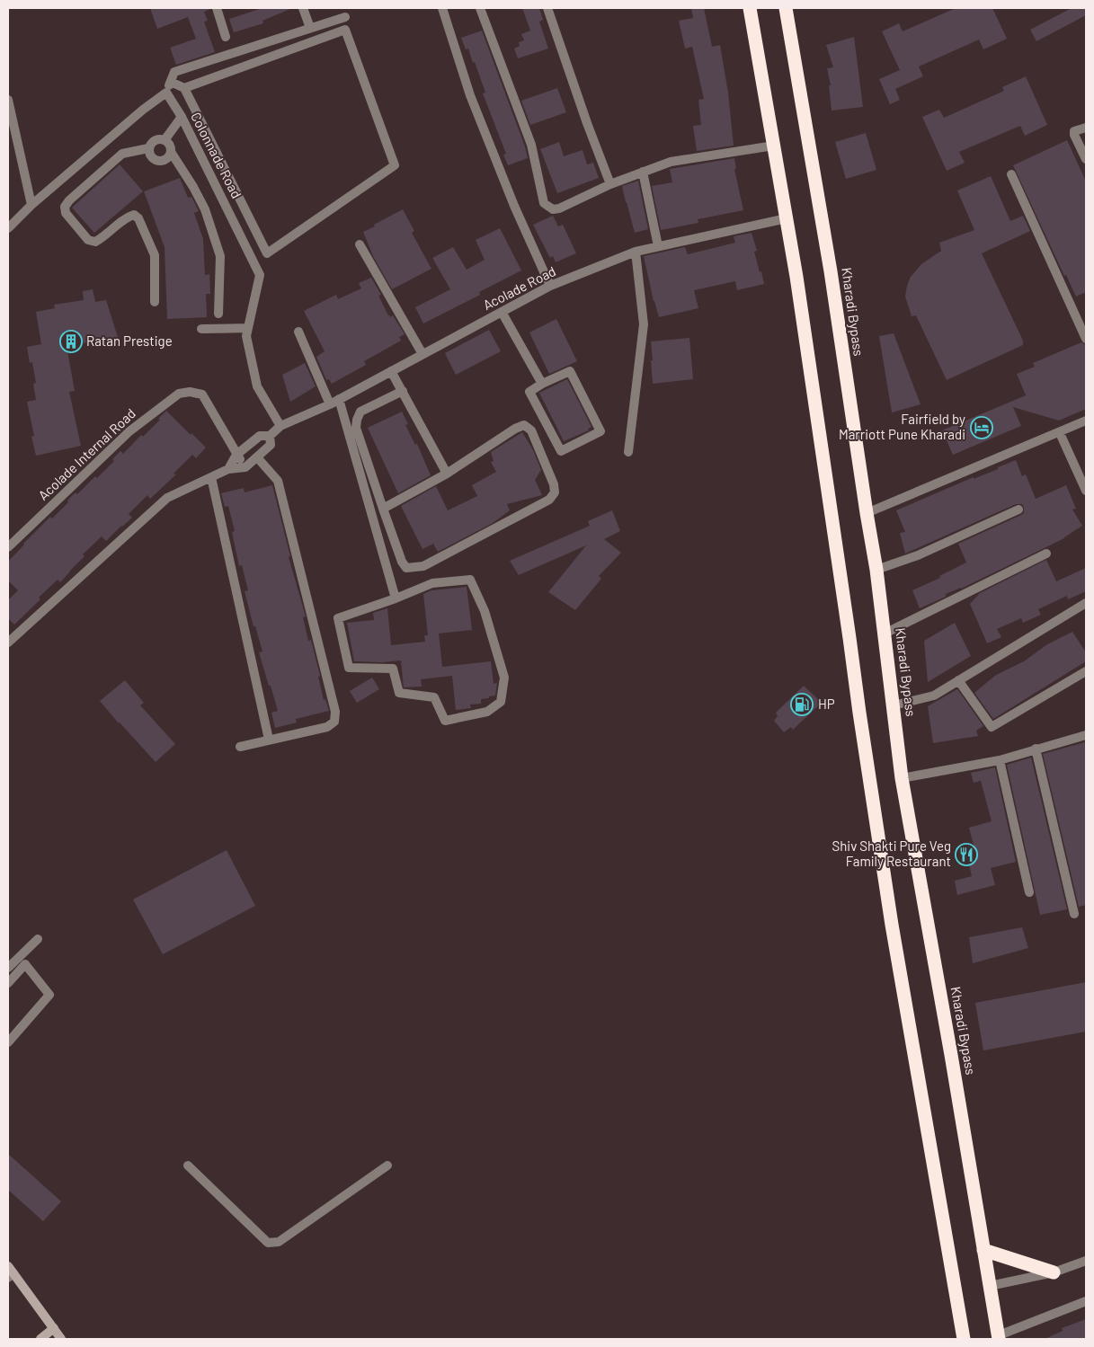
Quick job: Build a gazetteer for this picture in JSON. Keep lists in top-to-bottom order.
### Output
{
  "streets": {
    "highway": ["Kharadi Bypass"],
    "street": ["Colonnade Road", "Acolade Road", "Acolade Internal Road"]
  },
  "crossings": [
    ["Colonnade Road", "Acolade Road"]
  ],
  "places": {
    "building": ["Ratan Prestige"],
    "hotel": ["Fairfield by Marriott Pune Kharadi"],
    "fuel station": ["HP"],
    "restaurant": ["Shiv Shakti Pure Veg Family Restaurant"]
  }
}
